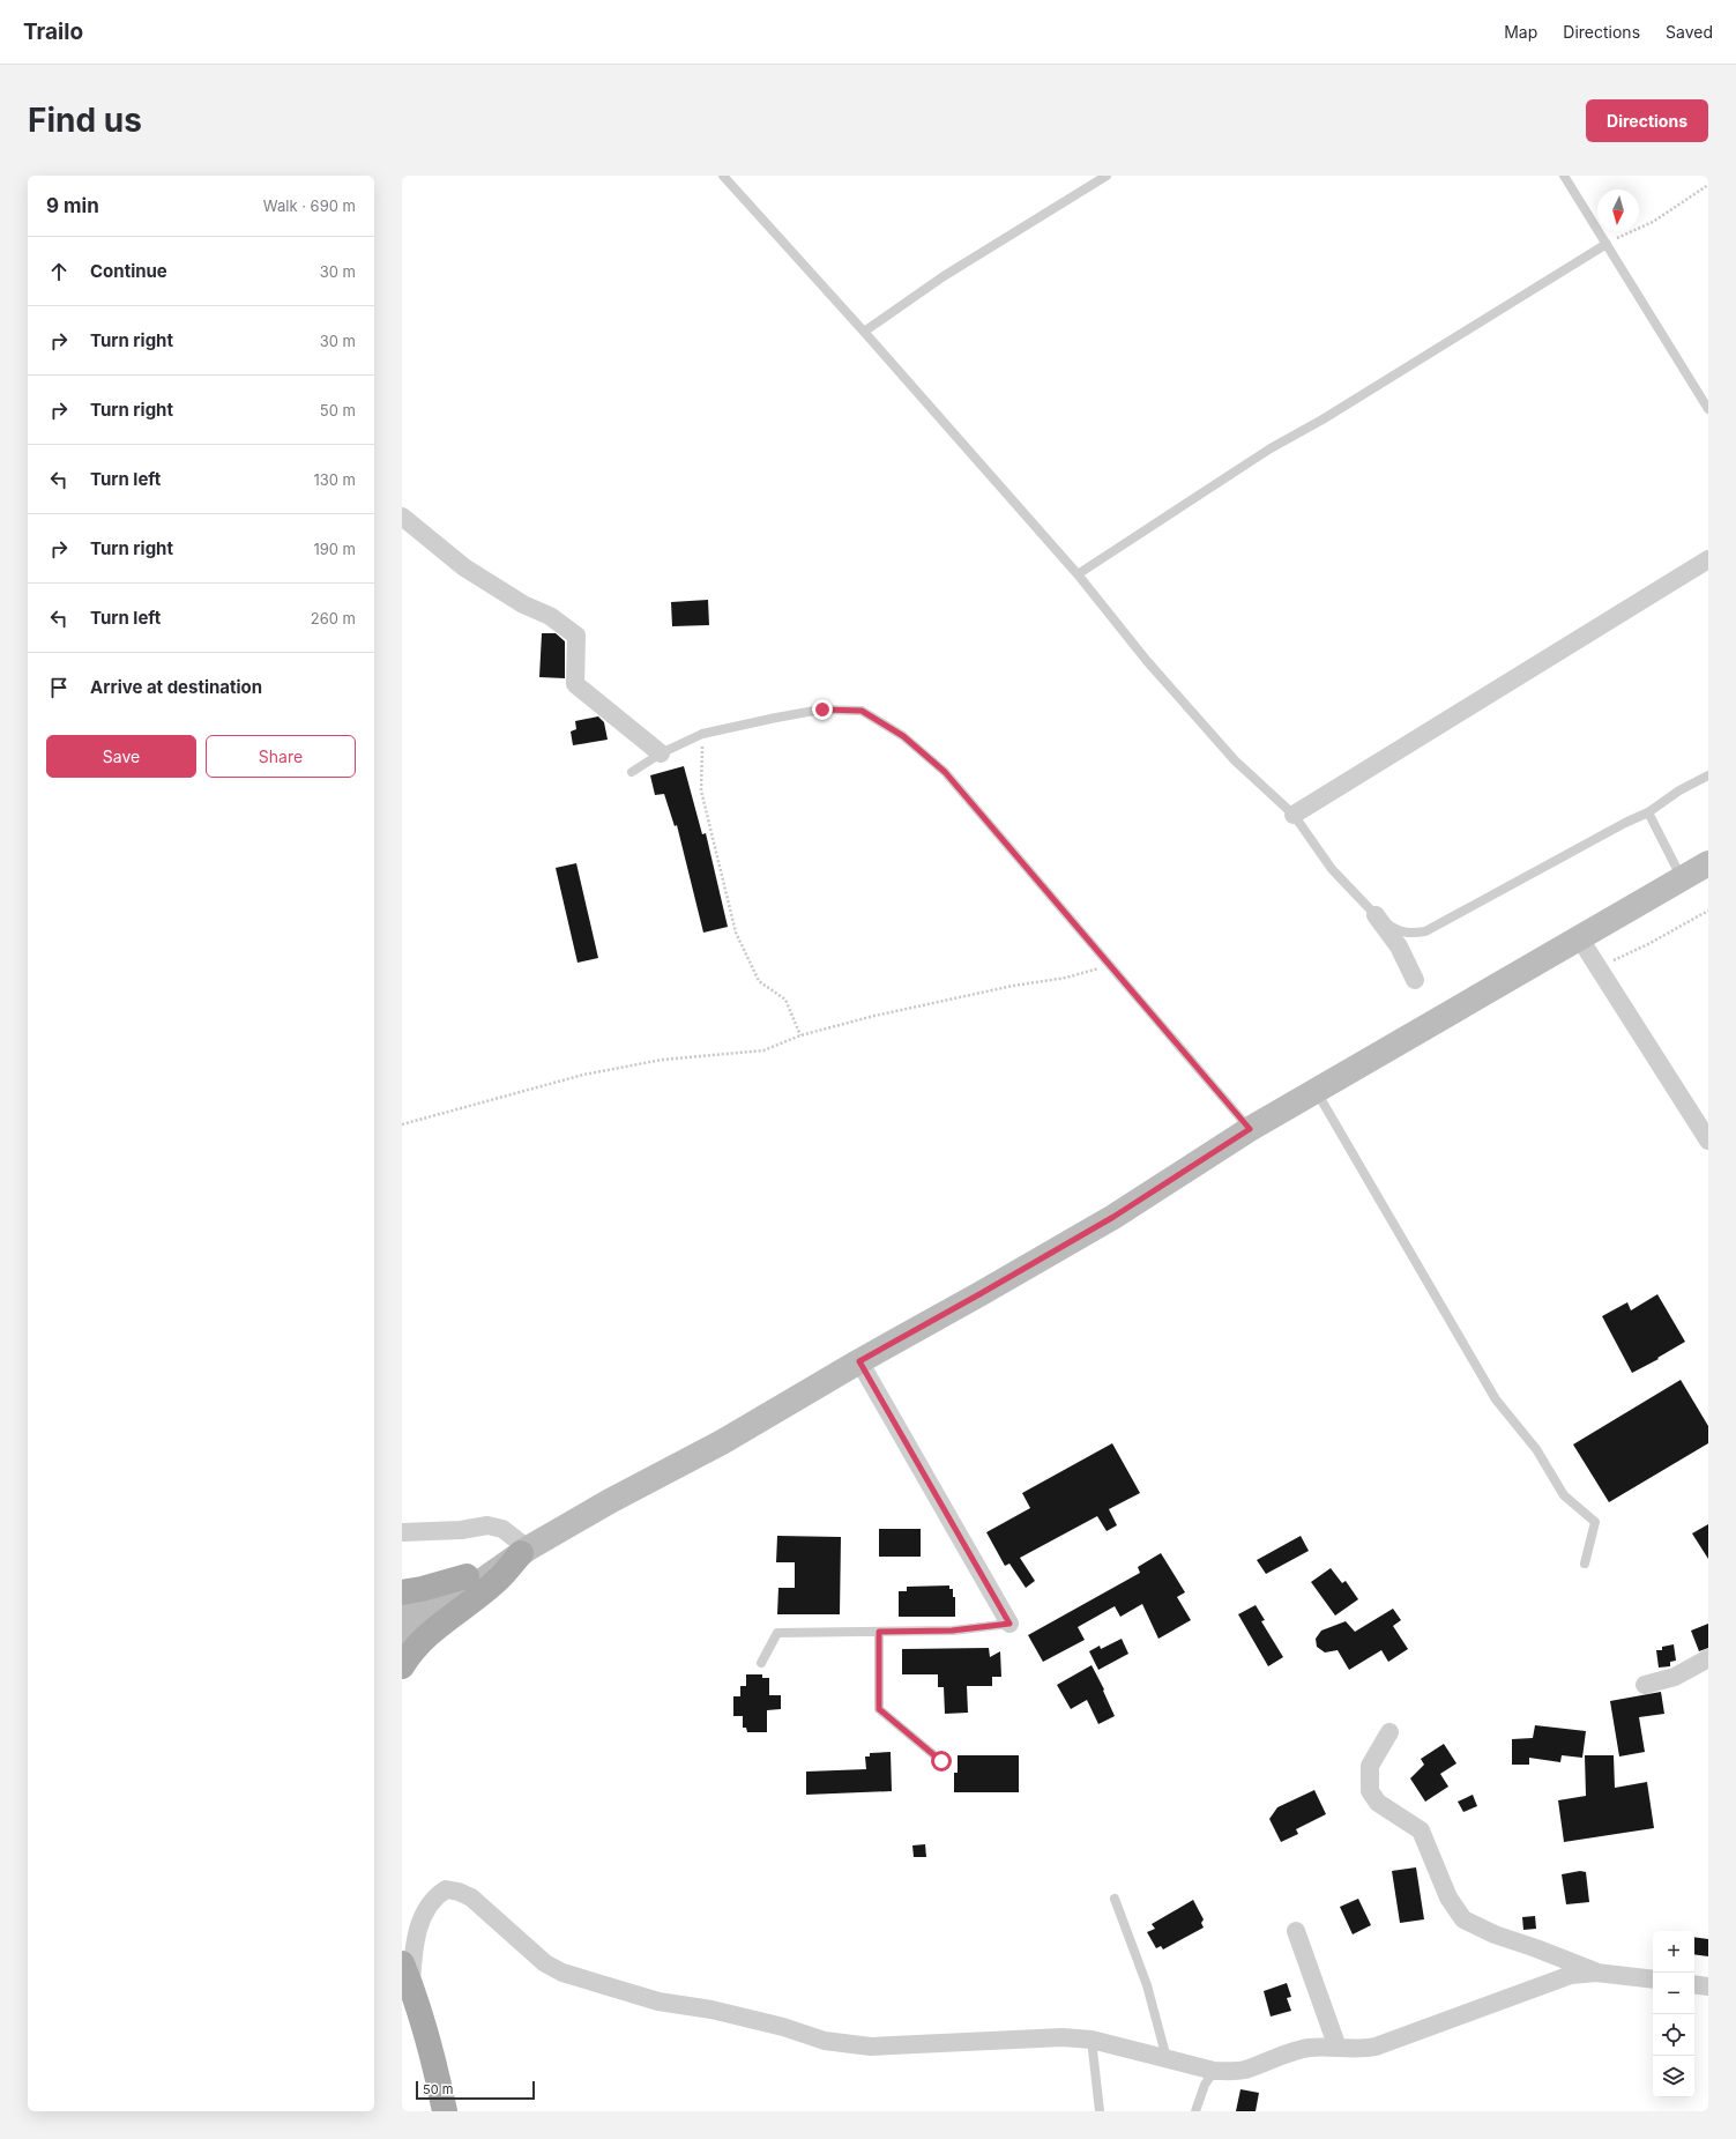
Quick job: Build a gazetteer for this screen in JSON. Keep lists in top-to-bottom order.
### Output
{
  "scale_bar": "50 m",
  "north": "bottom",
  "page": {
    "header": "Trailo",
    "nav": ["Map", "Directions", "Saved"],
    "buttons": [
      "Directions",
      ["Save", "Share"]
    ],
    "title": "Find us",
    "heading": ["9 min", "Walk · 690 m"],
    "list": [
      ["Continue", "30 m"],
      ["Turn right", "30 m"],
      ["Turn right", "50 m"],
      ["Turn left", "130 m"],
      ["Turn right", "190 m"],
      ["Turn left", "260 m"],
      "Arrive at destination"
    ],
    "map_buttons": ["+", "−"],
    "scale": "50 m"
  }
}
